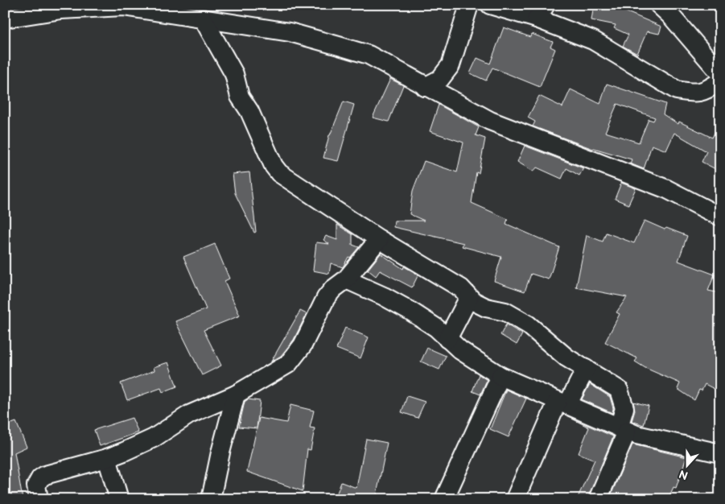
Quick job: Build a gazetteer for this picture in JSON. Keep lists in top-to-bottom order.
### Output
{
  "north": "bottom"
}
